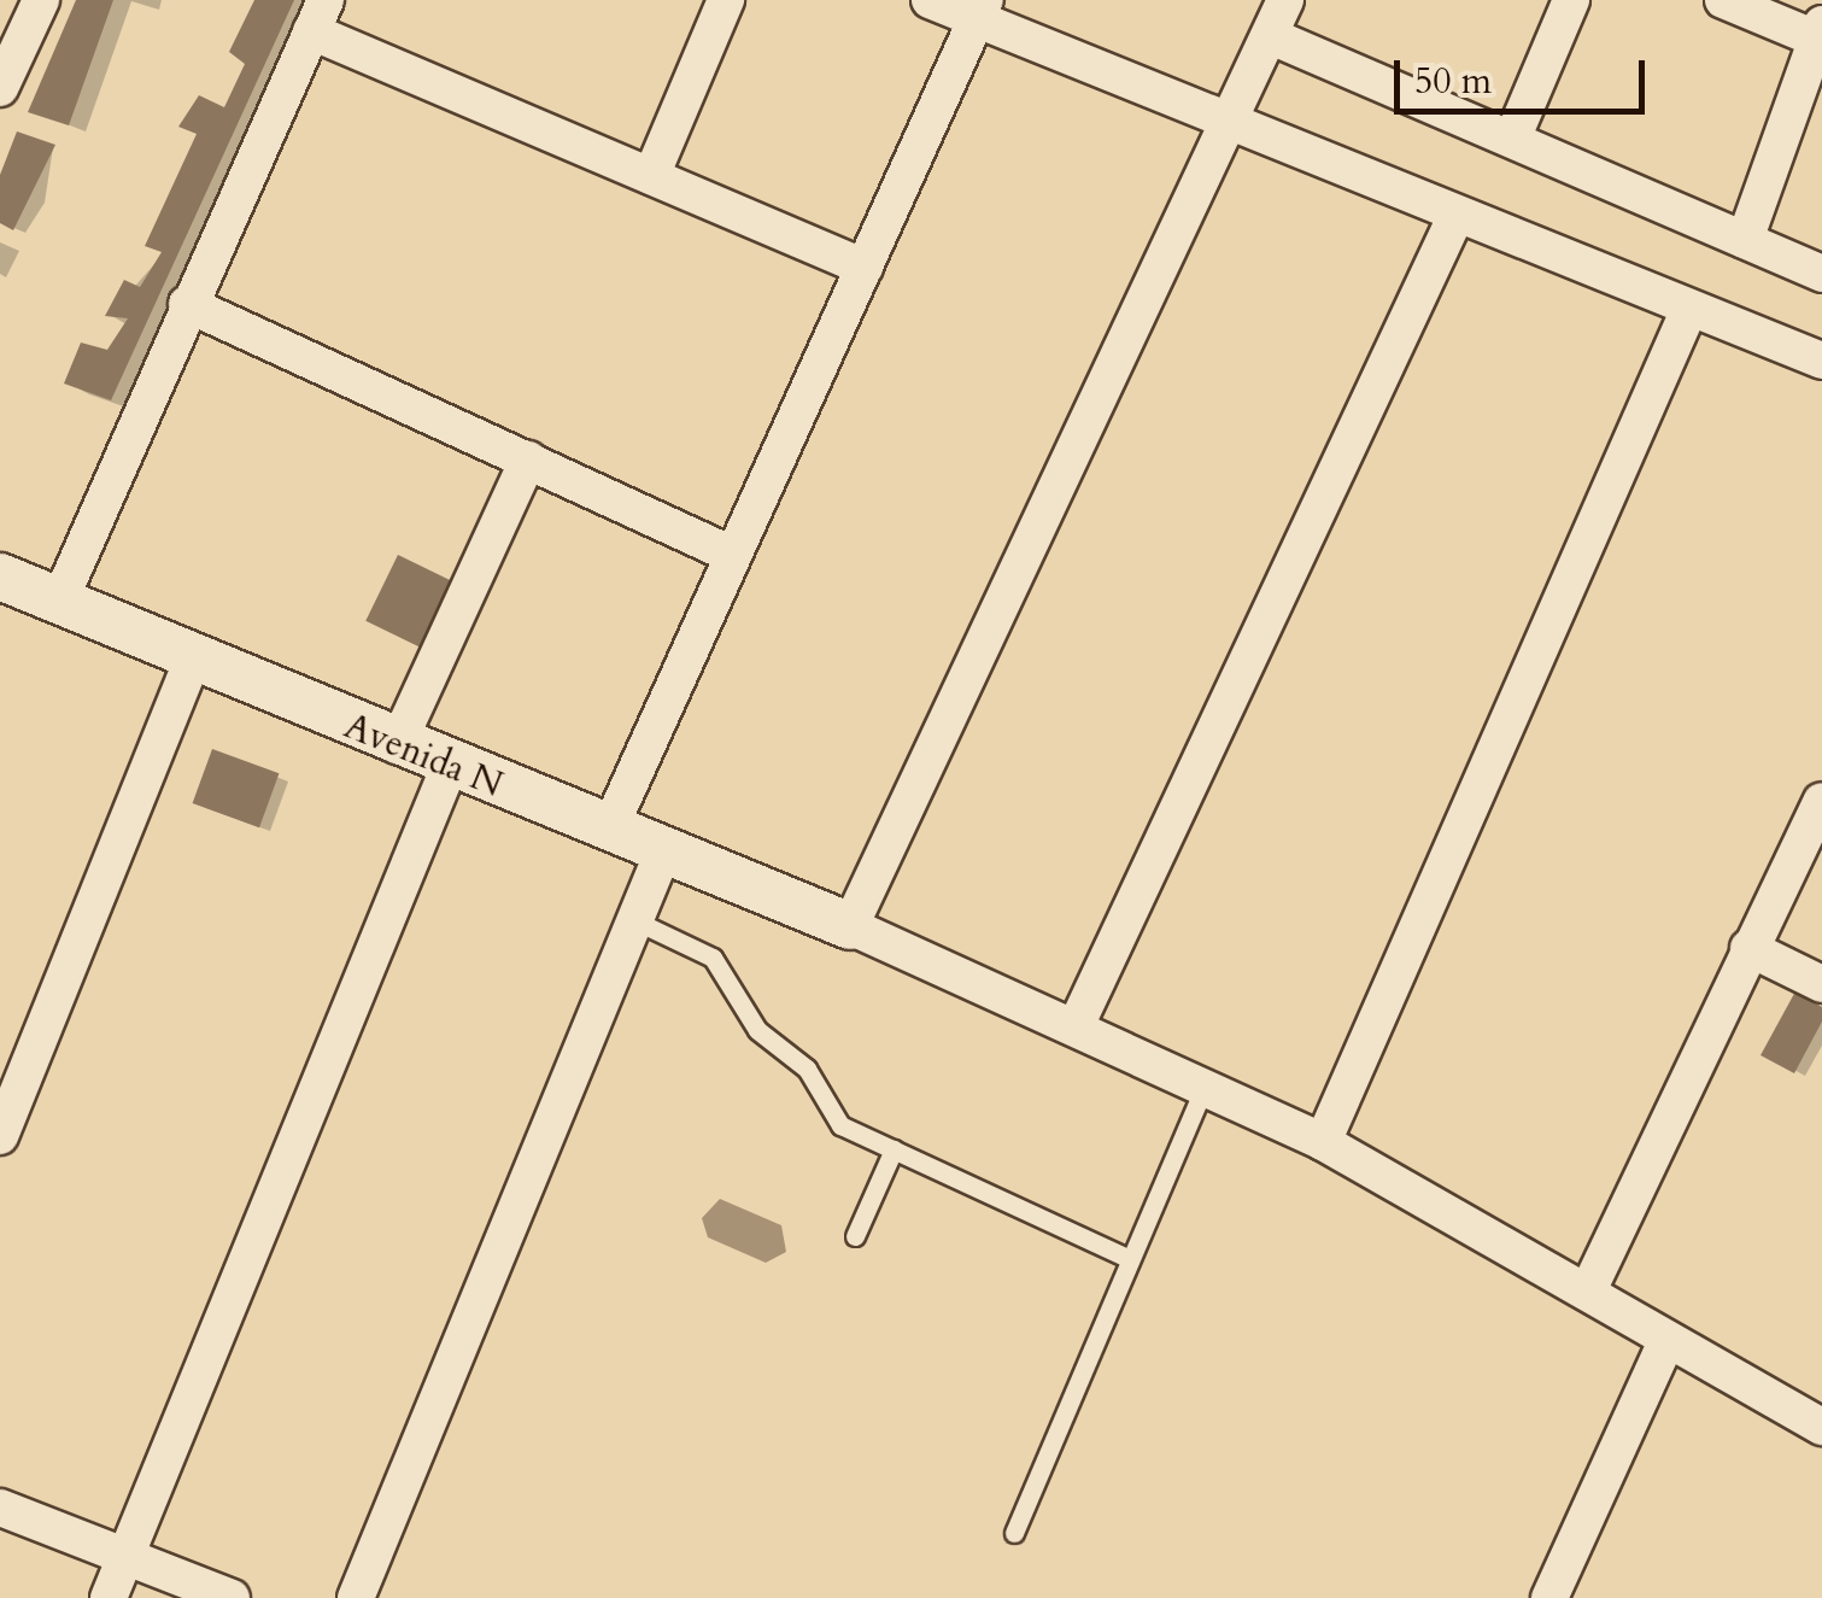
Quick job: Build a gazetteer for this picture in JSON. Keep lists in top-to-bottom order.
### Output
{
  "streets": {
    "street": ["Avenida N"]
  },
  "scale_bar": "50 m"
}
